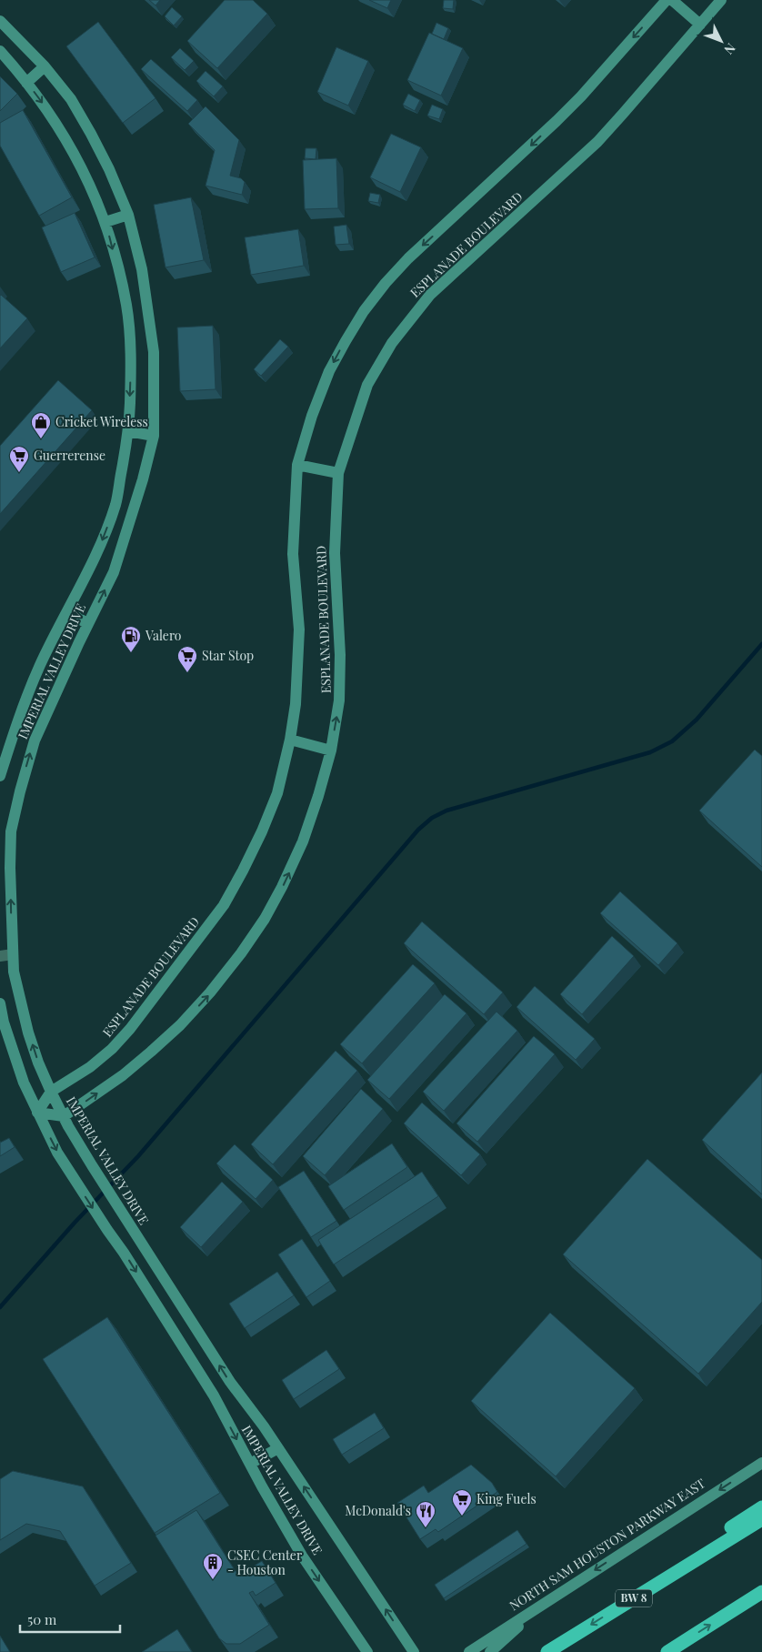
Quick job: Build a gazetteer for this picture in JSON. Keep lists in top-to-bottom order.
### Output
{
  "streets": {
    "highway": ["BW 8"],
    "main road": ["ESPLANADE BOULEVARD", "IMPERIAL VALLEY DRIVE", "NORTH SAM HOUSTON PARKWAY EAST"]
  },
  "crossings": [
    ["ESPLANADE BOULEVARD", "IMPERIAL VALLEY DRIVE"]
  ],
  "one_way": ["NORTH SAM HOUSTON PARKWAY EAST"],
  "places": {
    "shop": ["Cricket Wireless"],
    "supermarket": ["Guerrerense", "Star Stop", "King Fuels"],
    "fuel station": ["Valero"],
    "restaurant": ["McDonald's"],
    "building": ["CSEC Center - Houston"]
  },
  "scale_bar": "50 m",
  "north": "bottom right"
}
